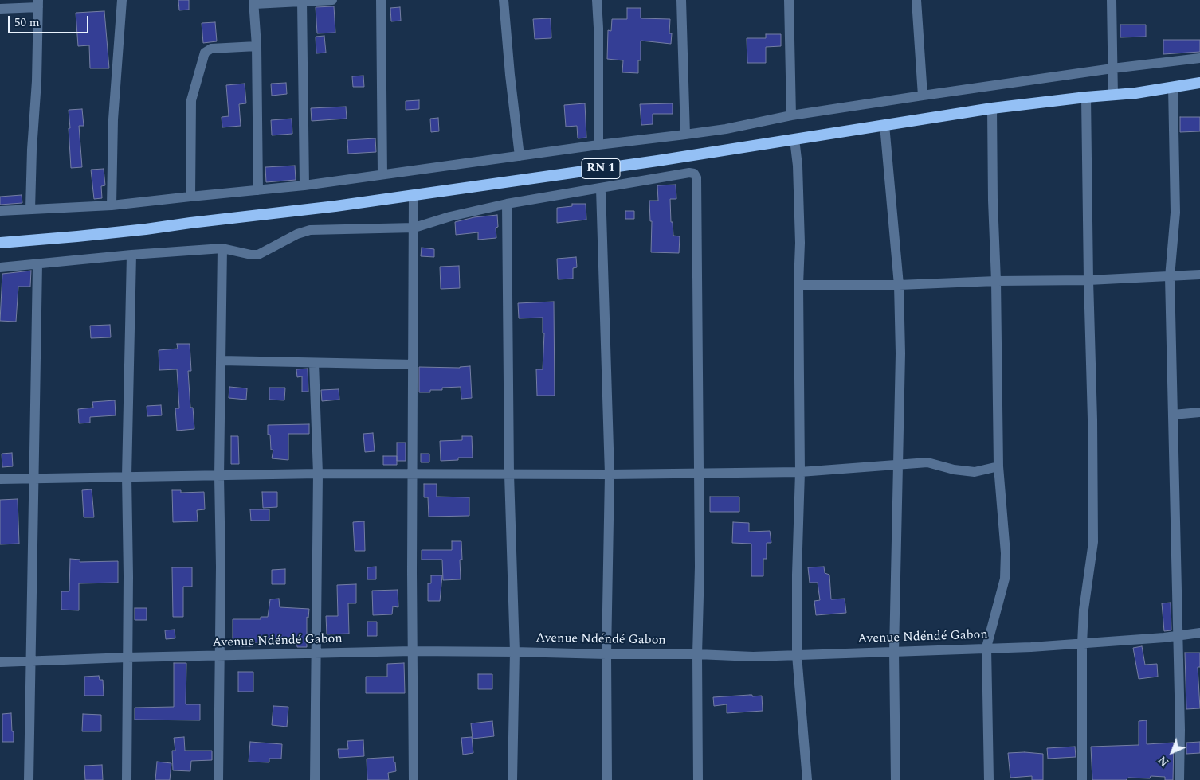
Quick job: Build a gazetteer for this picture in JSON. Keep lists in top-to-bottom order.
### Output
{
  "streets": {
    "highway": ["RN 1"],
    "street": ["Avenue Ndéndé Gabon"]
  },
  "scale_bar": "50 m",
  "north": "bottom left"
}
